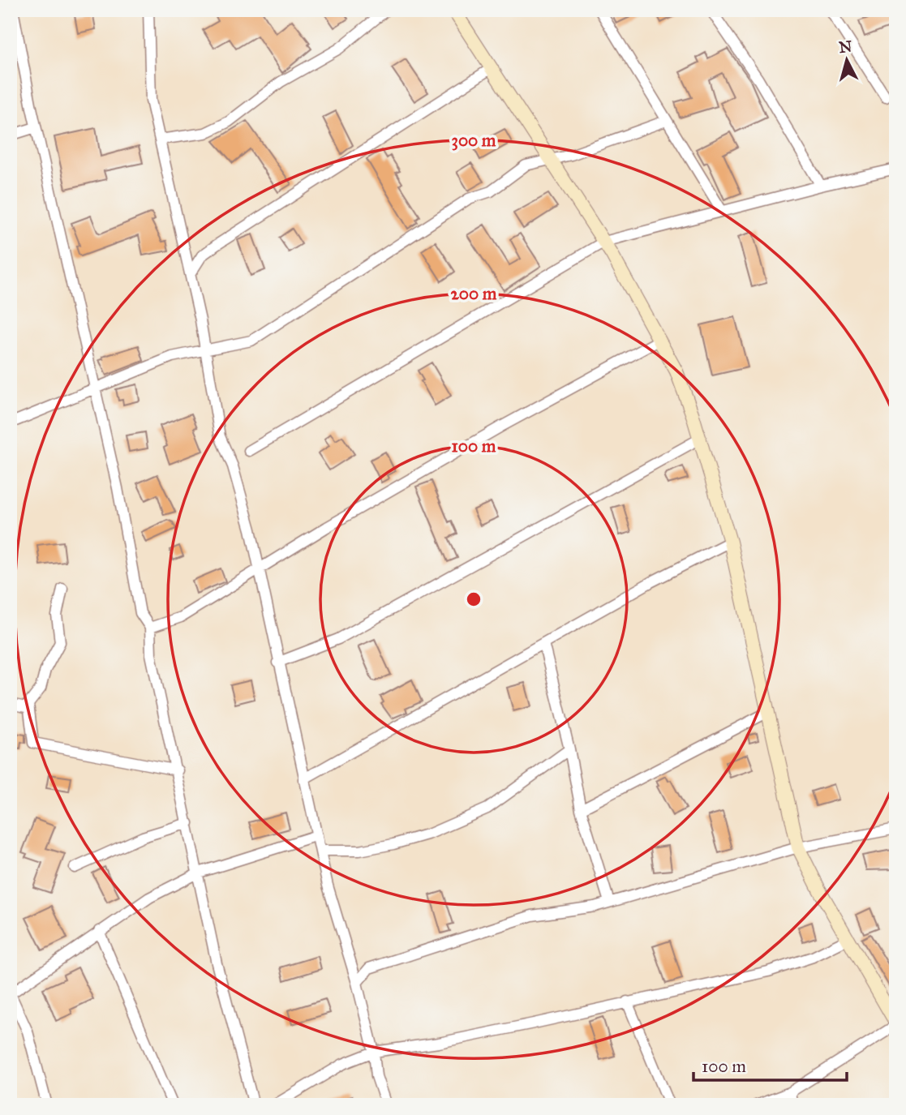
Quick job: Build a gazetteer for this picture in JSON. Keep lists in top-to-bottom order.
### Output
{
  "scale_bar": "100 m",
  "north": "top",
  "rings": ["300 m", "200 m", "100 m"]
}
